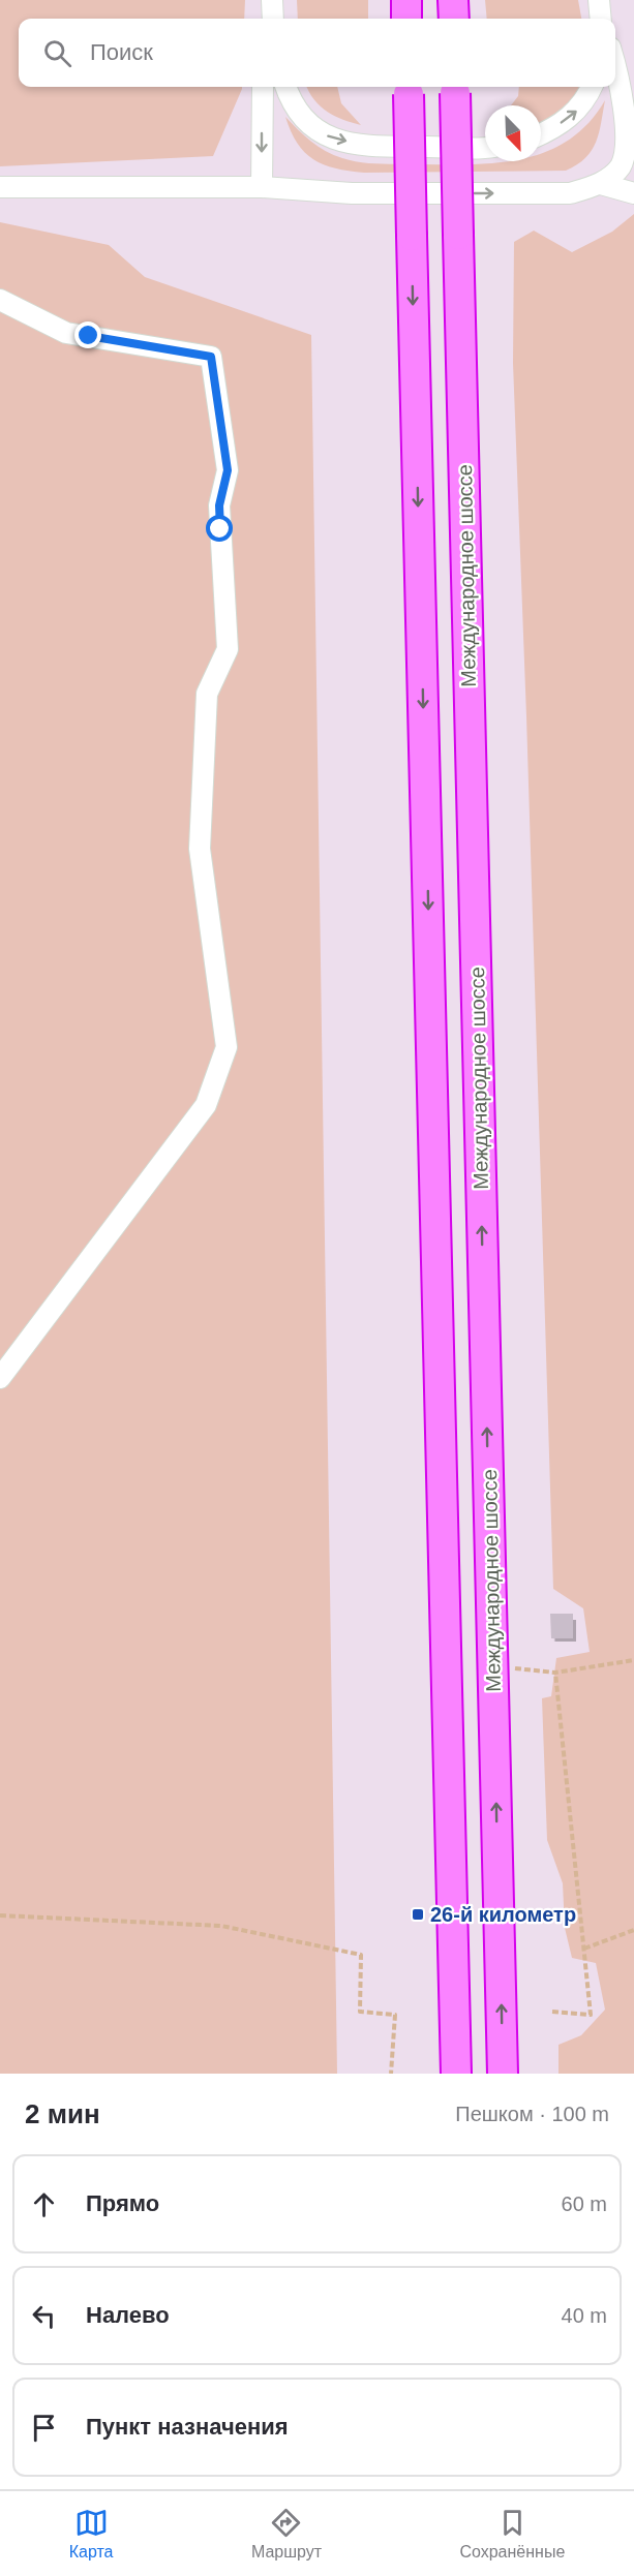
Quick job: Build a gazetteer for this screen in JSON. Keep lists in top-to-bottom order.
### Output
{
  "streets": {
    "highway": ["Международное шоссе"]
  },
  "places": {
    "transit": ["26-й километр"]
  },
  "north": "bottom right",
  "page": {
    "search": "Поиск",
    "heading": ["2 мин", "Пешком · 100 m"],
    "list": [
      ["Прямо", "60 m"],
      ["Налево", "40 m"],
      "Пункт назначения"
    ],
    "nav": ["Карта", "Маршрут", "Сохранённые"]
  }
}
